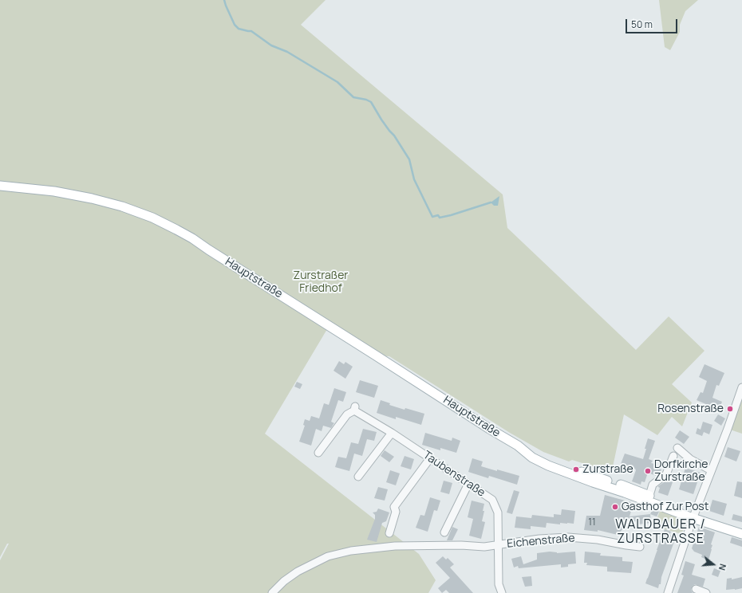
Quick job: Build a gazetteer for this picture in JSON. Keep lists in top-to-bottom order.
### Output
{
  "streets": {
    "main road": ["Hauptstraße"],
    "street": ["Taubenstraße", "Eichenstraße"]
  },
  "crossings": [
    ["Taubenstraße", "Eichenstraße"]
  ],
  "districts": ["WALDBAUER / ZURSTRASSE"],
  "parks": ["Zurstraßer Friedhof"],
  "places": [
    "Rosenstraße",
    "Zurstraße",
    "Dorfkirche Zurstraße",
    "Gasthof Zur Post"
  ],
  "house_numbers": ["11"],
  "scale_bar": "50 m",
  "north": "right"
}
